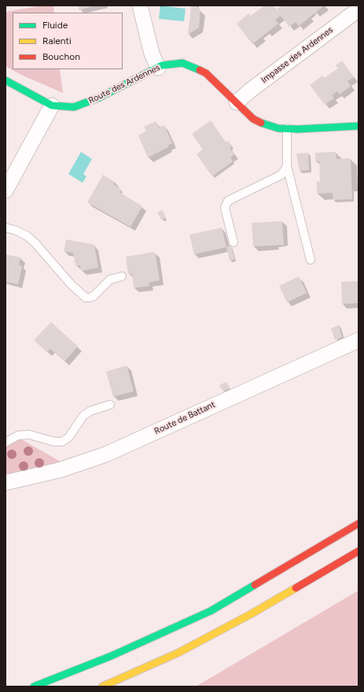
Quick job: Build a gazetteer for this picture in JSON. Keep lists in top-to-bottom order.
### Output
{
  "streets": {
    "main road": ["Route des Ardennes"],
    "street": ["Impasse des Ardennes", "Route de Battant"]
  },
  "crossings": [
    ["Impasse des Ardennes", "Route des Ardennes"]
  ],
  "legend": ["Fluide", "Ralenti", "Bouchon"]
}
